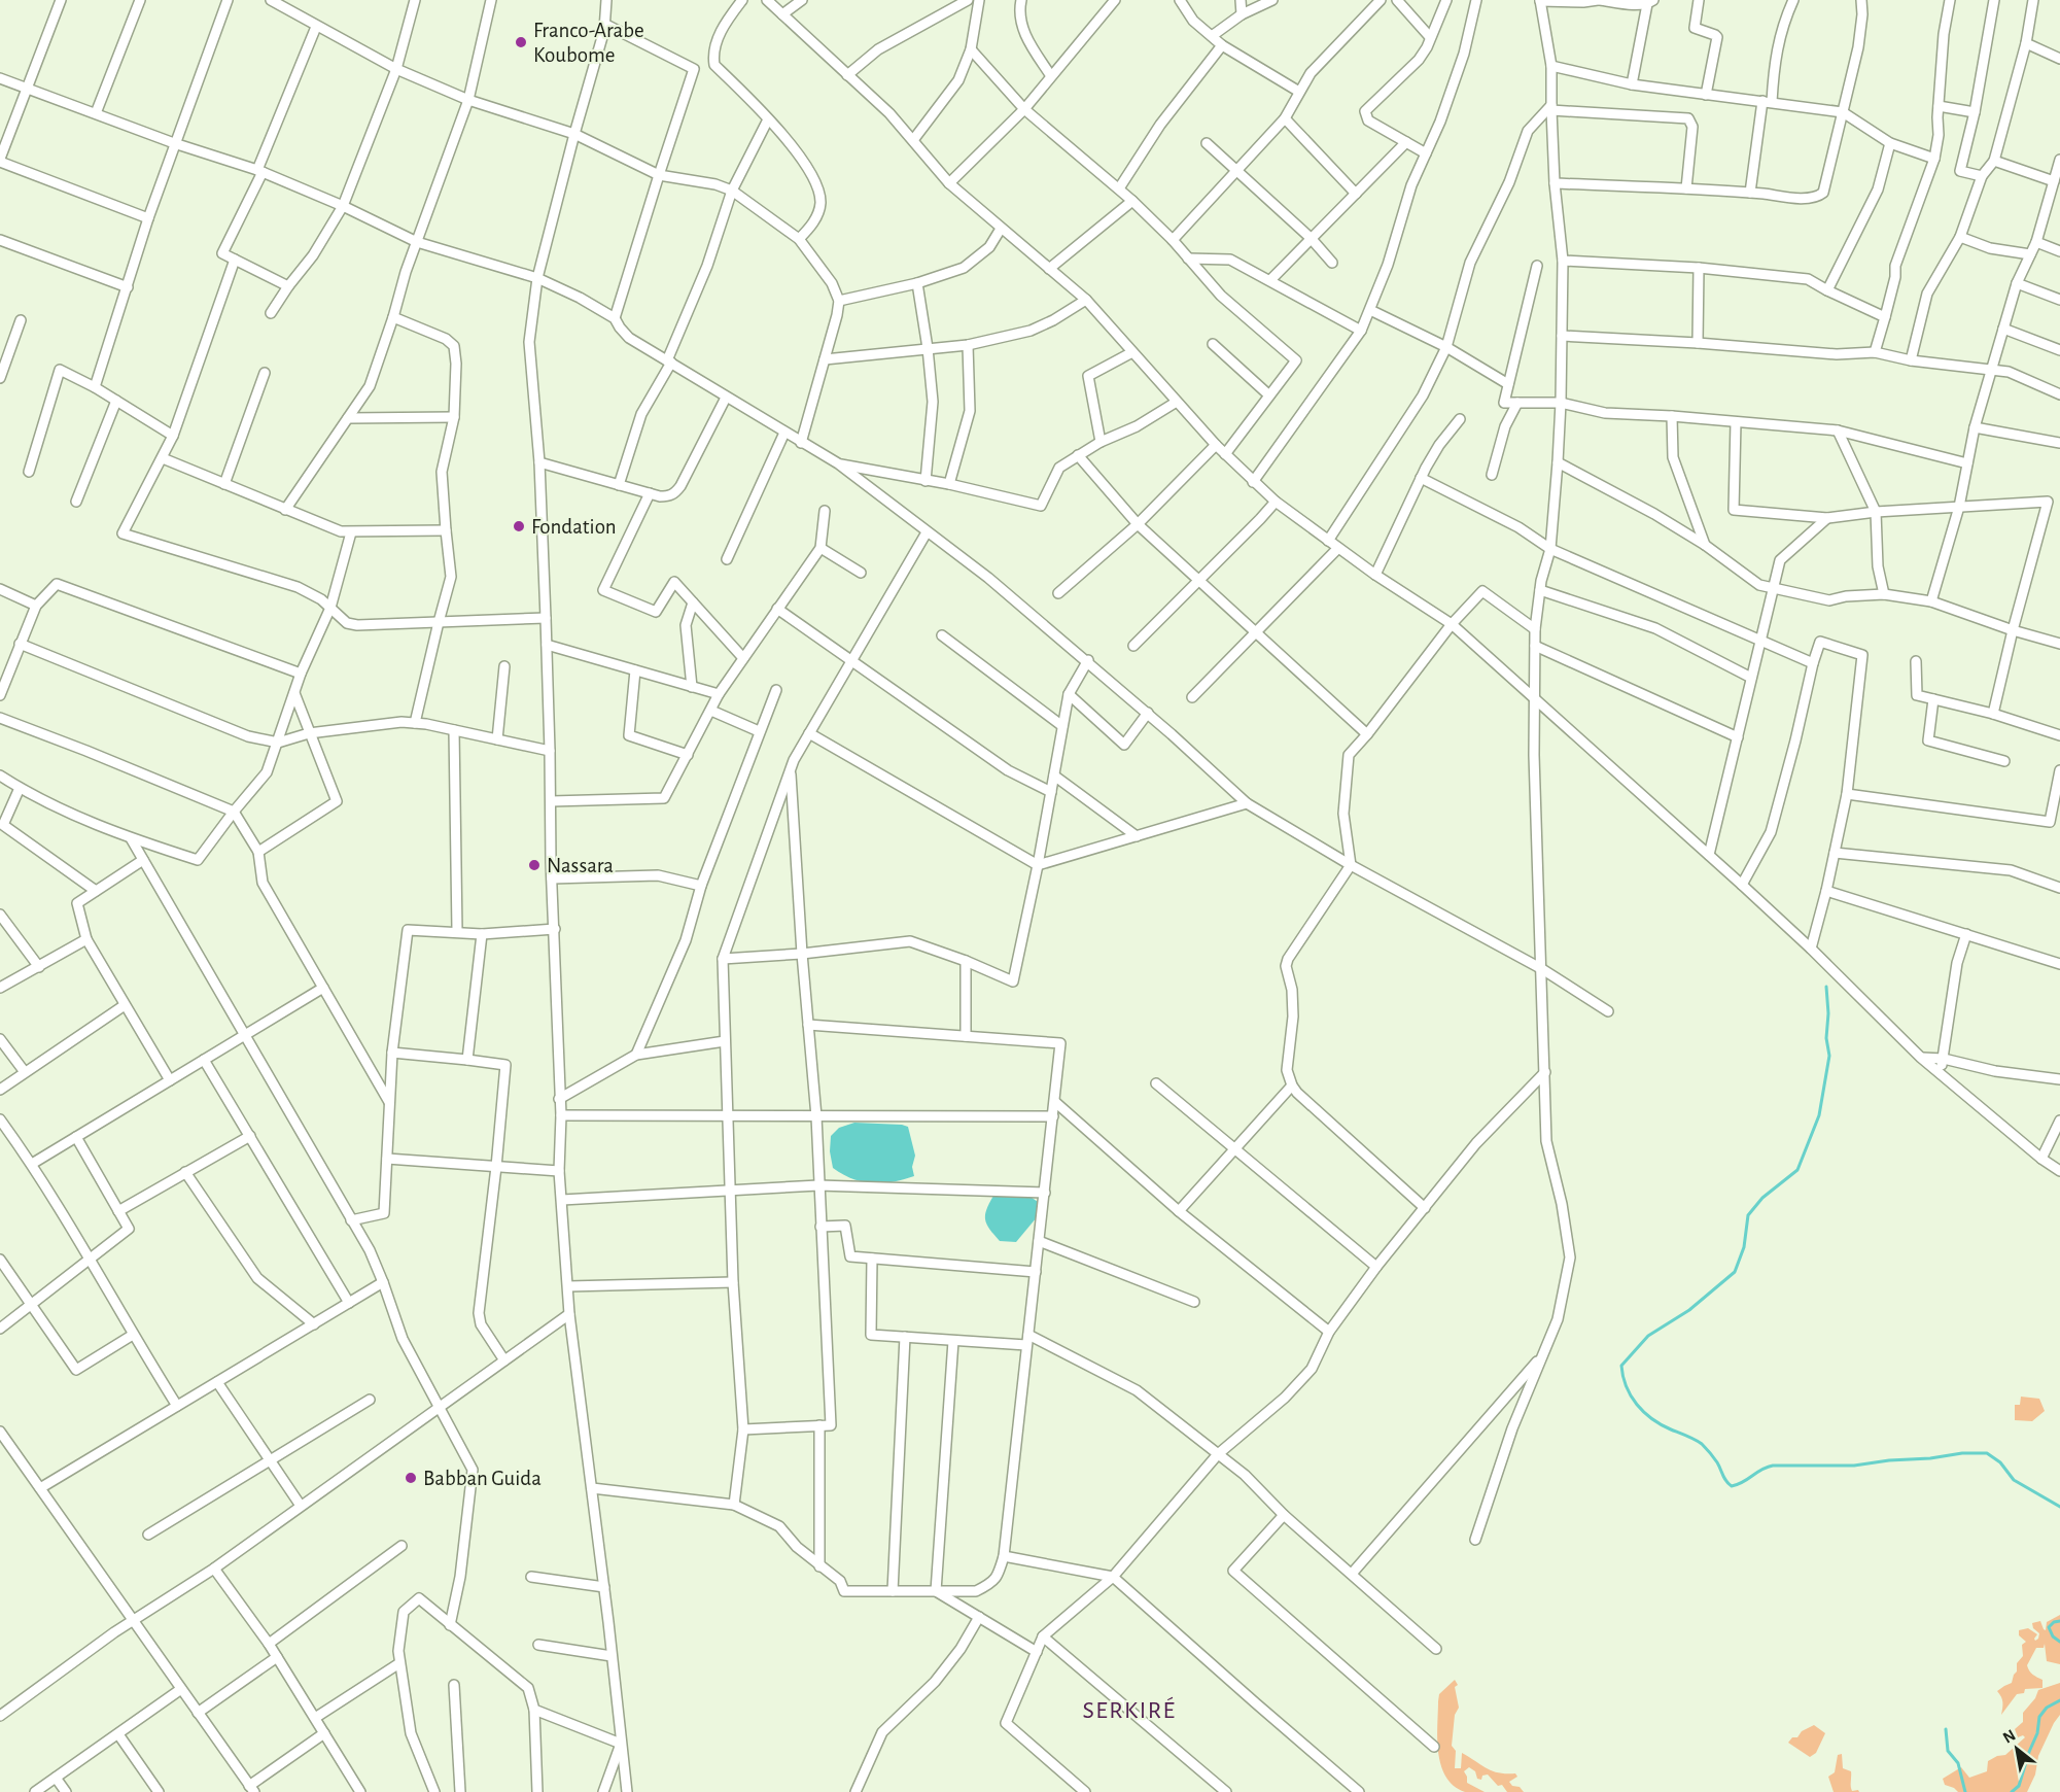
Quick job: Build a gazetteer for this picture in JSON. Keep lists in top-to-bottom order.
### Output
{
  "districts": ["SERKIRÉ"],
  "places": [
    "Franco-Arabe Koubome",
    "Fondation",
    "Nassara",
    "Babban Guida"
  ],
  "north": "top left"
}
